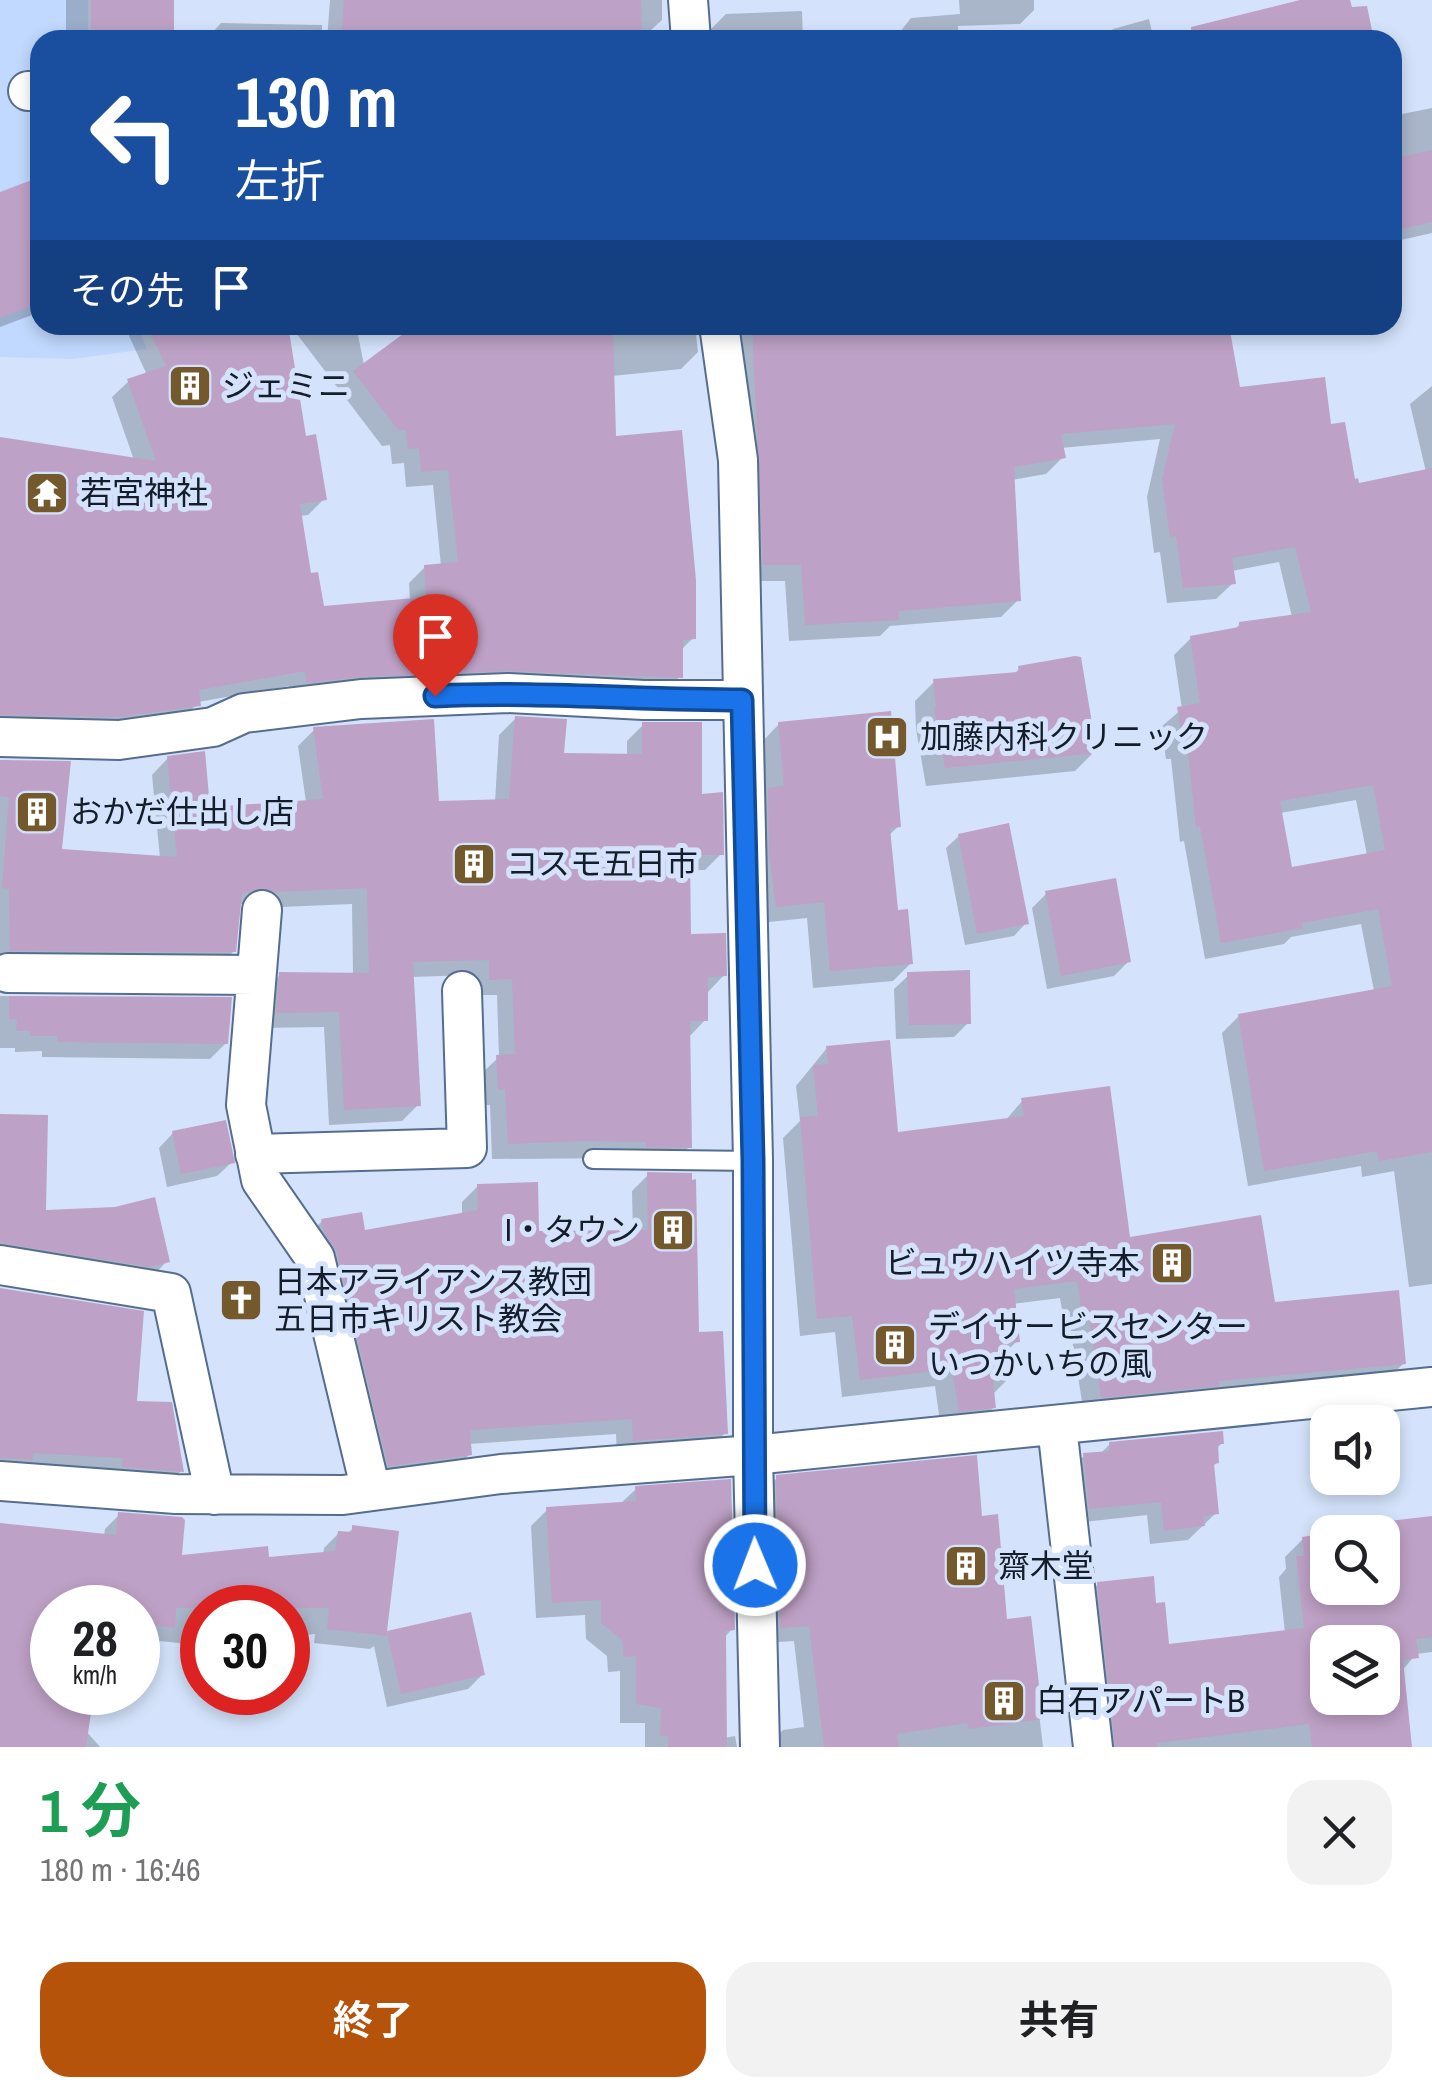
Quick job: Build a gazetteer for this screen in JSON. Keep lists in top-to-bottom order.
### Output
{
  "places": {
    "building": [
      "ジェミニ",
      "おかだ仕出し店",
      "コスモ五日市",
      "I・タウン",
      "ビュウハイツ寺本",
      "デイサービスセンター いつかいちの風",
      "齋木堂",
      "白石アパートB"
    ],
    "temple": ["若宮神社"],
    "hospital": ["加藤内科クリニック"],
    "church": ["日本アライアンス教団 五日市キリスト教会"]
  },
  "page": {
    "turn": ["130 m", "左折"],
    "then": "その先",
    "speed": "28 km/h",
    "limit": "30",
    "heading": ["1 分", "180 m · 16:46"],
    "buttons": ["終了", "共有"]
  }
}
